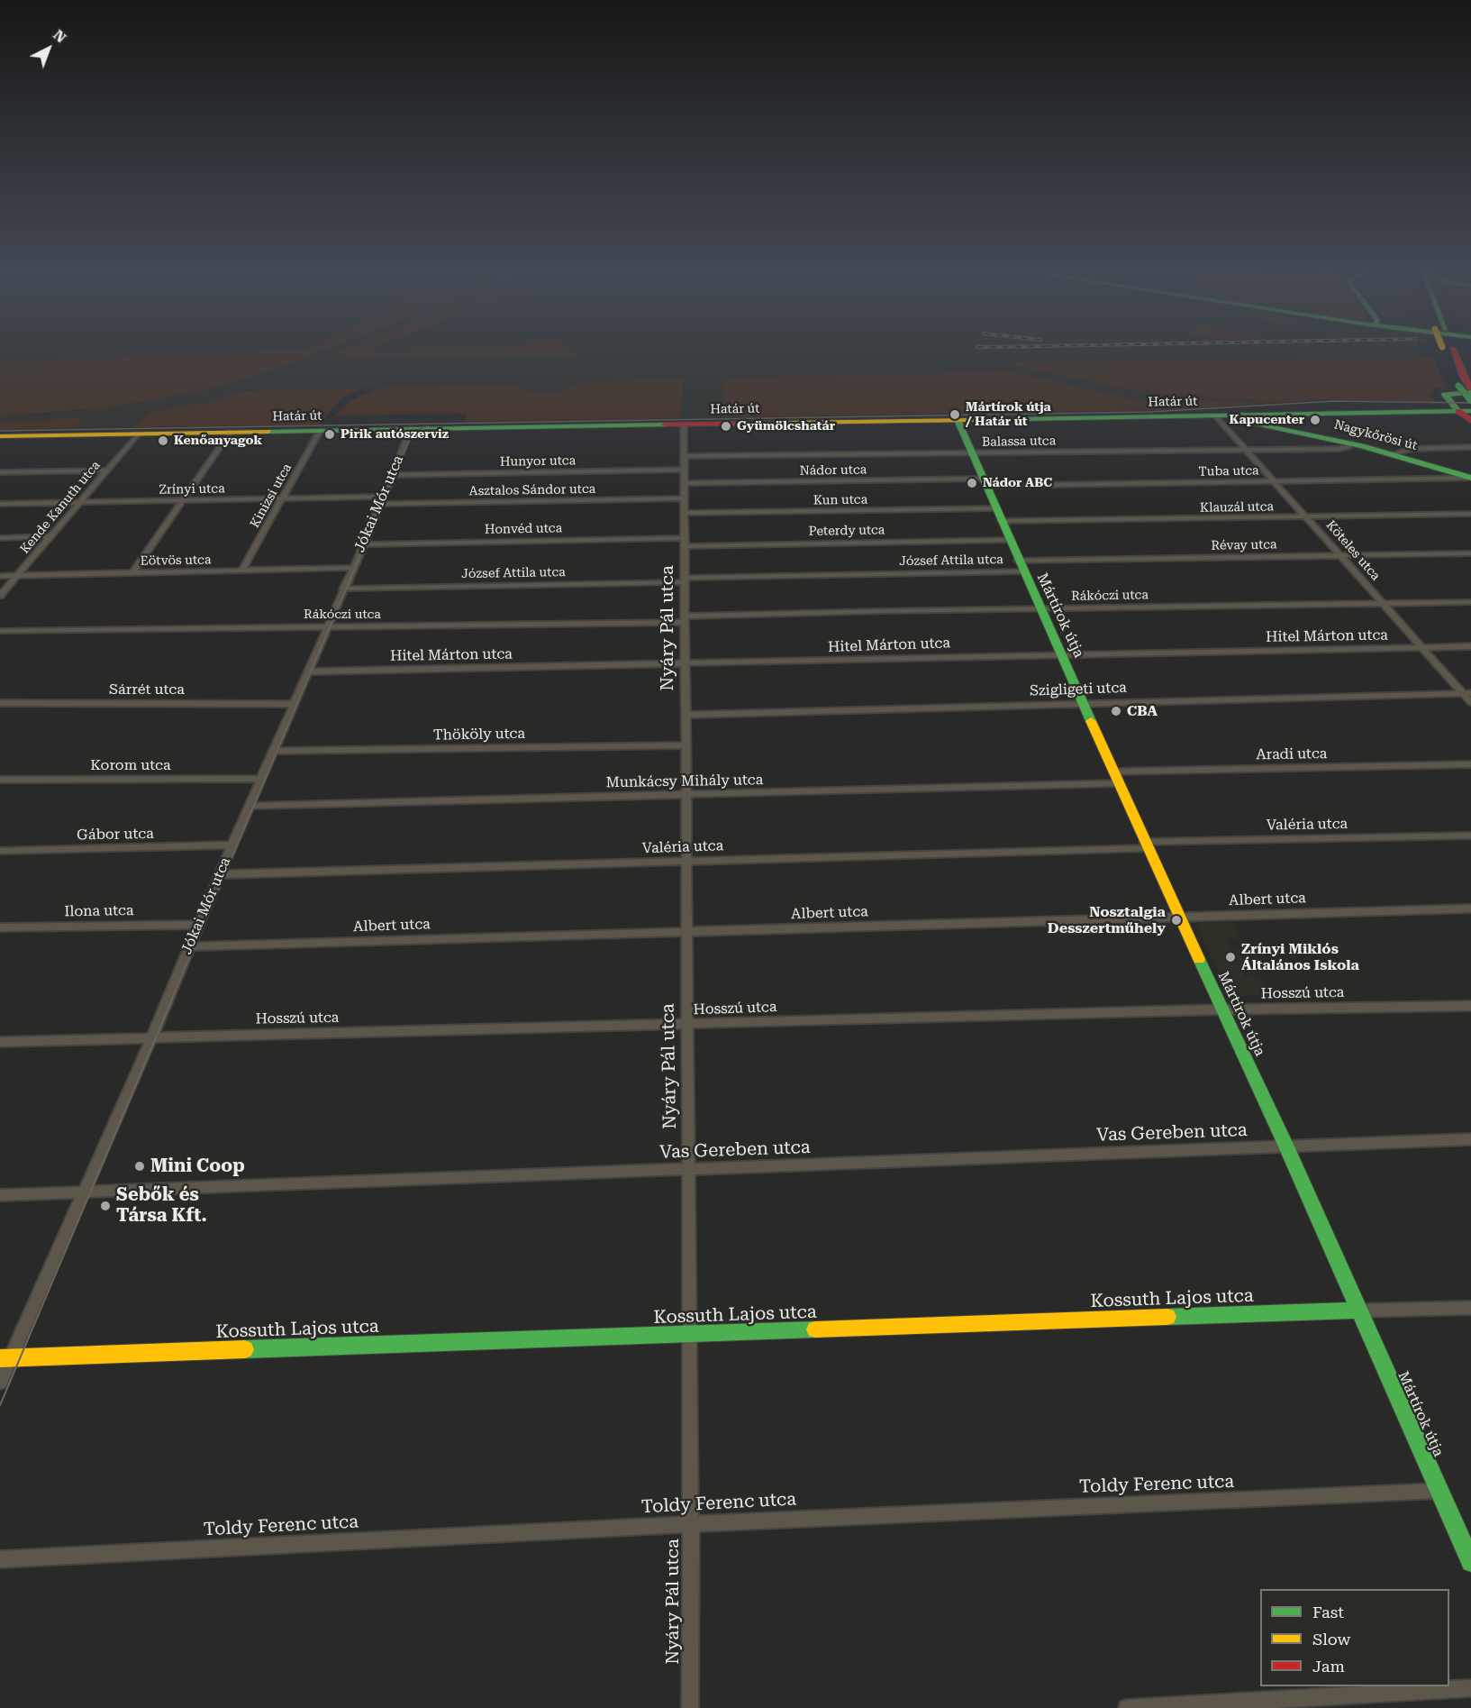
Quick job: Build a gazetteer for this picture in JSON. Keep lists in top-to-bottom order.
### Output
{
  "streets": {
    "street": [
      "Határ út",
      "Nagykőrösi út",
      "Balassa utca",
      "Hunyor utca",
      "Nádor utca",
      "Tuba utca",
      "Zrínyi utca",
      "Asztalos Sándor utca",
      "Kinizsi utca",
      "Kun utca",
      "Jókai Mór utca",
      "Kende Kanuth utca",
      "Klauzál utca",
      "Honvéd utca",
      "Peterdy utca",
      "Révay utca",
      "Köteles utca",
      "Eötvös utca",
      "József Attila utca",
      "Rákóczi utca",
      "Mártírok útja",
      "Nyáry Pál utca",
      "Hitel Márton utca",
      "Sárrét utca",
      "Szigligeti utca",
      "Thököly utca",
      "Aradi utca",
      "Korom utca",
      "Munkácsy Mihály utca",
      "Valéria utca",
      "Gábor utca",
      "Albert utca",
      "Ilona utca",
      "Hosszú utca",
      "Vas Gereben utca",
      "Kossuth Lajos utca",
      "Toldy Ferenc utca"
    ]
  },
  "crossings": [
    ["Határ út", "Nagykőrösi út"],
    ["Határ út", "Kinizsi utca"],
    ["Határ út", "Jókai Mór utca"],
    ["Határ út", "Kende Kanuth utca"],
    ["Határ út", "Köteles utca"],
    ["Határ út", "Mártírok útja"],
    ["Határ út", "Nyáry Pál utca"],
    ["Nagykőrösi út", "Balassa utca"],
    ["Nagykőrösi út", "Tuba utca"],
    ["Nagykőrösi út", "Köteles utca"],
    ["Balassa utca", "Köteles utca"],
    ["Balassa utca", "Mártírok útja"],
    ["Balassa utca", "Nyáry Pál utca"],
    ["Hunyor utca", "Jókai Mór utca"],
    ["Hunyor utca", "Nyáry Pál utca"],
    ["Nádor utca", "Tuba utca"],
    ["Nádor utca", "Mártírok útja"],
    ["Nádor utca", "Nyáry Pál utca"],
    ["Tuba utca", "Köteles utca"],
    ["Tuba utca", "Mártírok útja"],
    ["Zrínyi utca", "Asztalos Sándor utca"],
    ["Zrínyi utca", "Kinizsi utca"],
    ["Zrínyi utca", "Jókai Mór utca"],
    ["Zrínyi utca", "Kende Kanuth utca"],
    ["Asztalos Sándor utca", "Jókai Mór utca"],
    ["Asztalos Sándor utca", "Nyáry Pál utca"],
    ["Kinizsi utca", "Eötvös utca"],
    ["Kun utca", "Mártírok útja"],
    ["Kun utca", "Nyáry Pál utca"],
    ["Jókai Mór utca", "Honvéd utca"],
    ["Jókai Mór utca", "Eötvös utca"],
    ["Jókai Mór utca", "József Attila utca"],
    ["Jókai Mór utca", "Rákóczi utca"],
    ["Jókai Mór utca", "Hitel Márton utca"],
    ["Jókai Mór utca", "Sárrét utca"],
    ["Jókai Mór utca", "Thököly utca"],
    ["Jókai Mór utca", "Korom utca"],
    ["Jókai Mór utca", "Munkácsy Mihály utca"],
    ["Jókai Mór utca", "Valéria utca"],
    ["Jókai Mór utca", "Gábor utca"],
    ["Jókai Mór utca", "Albert utca"],
    ["Jókai Mór utca", "Ilona utca"],
    ["Jókai Mór utca", "Hosszú utca"],
    ["Jókai Mór utca", "Vas Gereben utca"],
    ["Jókai Mór utca", "Kossuth Lajos utca"],
    ["Kende Kanuth utca", "Eötvös utca"],
    ["Klauzál utca", "Köteles utca"],
    ["Klauzál utca", "Mártírok útja"],
    ["Honvéd utca", "Peterdy utca"],
    ["Honvéd utca", "Nyáry Pál utca"],
    ["Peterdy utca", "Mártírok útja"],
    ["Peterdy utca", "Nyáry Pál utca"],
    ["Révay utca", "Köteles utca"],
    ["Révay utca", "József Attila utca"],
    ["Révay utca", "Mártírok útja"],
    ["Köteles utca", "Rákóczi utca"],
    ["Köteles utca", "Hitel Márton utca"],
    ["Köteles utca", "Szigligeti utca"],
    ["József Attila utca", "Mártírok útja"],
    ["József Attila utca", "Nyáry Pál utca"],
    ["Rákóczi utca", "Mártírok útja"],
    ["Rákóczi utca", "Nyáry Pál utca"],
    ["Mártírok útja", "Hitel Márton utca"],
    ["Mártírok útja", "Szigligeti utca"],
    ["Mártírok útja", "Aradi utca"],
    ["Mártírok útja", "Munkácsy Mihály utca"],
    ["Mártírok útja", "Valéria utca"],
    ["Mártírok útja", "Albert utca"],
    ["Mártírok útja", "Hosszú utca"],
    ["Mártírok útja", "Vas Gereben utca"],
    ["Mártírok útja", "Kossuth Lajos utca"],
    ["Mártírok útja", "Toldy Ferenc utca"],
    ["Nyáry Pál utca", "Hitel Márton utca"],
    ["Nyáry Pál utca", "Szigligeti utca"],
    ["Nyáry Pál utca", "Thököly utca"],
    ["Nyáry Pál utca", "Munkácsy Mihály utca"],
    ["Nyáry Pál utca", "Valéria utca"],
    ["Nyáry Pál utca", "Albert utca"],
    ["Nyáry Pál utca", "Hosszú utca"],
    ["Nyáry Pál utca", "Vas Gereben utca"],
    ["Nyáry Pál utca", "Kossuth Lajos utca"],
    ["Nyáry Pál utca", "Toldy Ferenc utca"]
  ],
  "places": [
    "Mártírok útja / Határ út",
    "Kapucenter",
    "Gyümölcshatár",
    "Pirik autószerviz",
    "Kenőanyagok",
    "Nádor ABC",
    "CBA",
    "Nosztalgia Desszertműhely",
    "Zrínyi Miklós Általános Iskola",
    "Mini Coop",
    "Sebők és Társa Kft."
  ],
  "legend": ["Fast", "Slow", "Jam"],
  "north": "top right"
}
